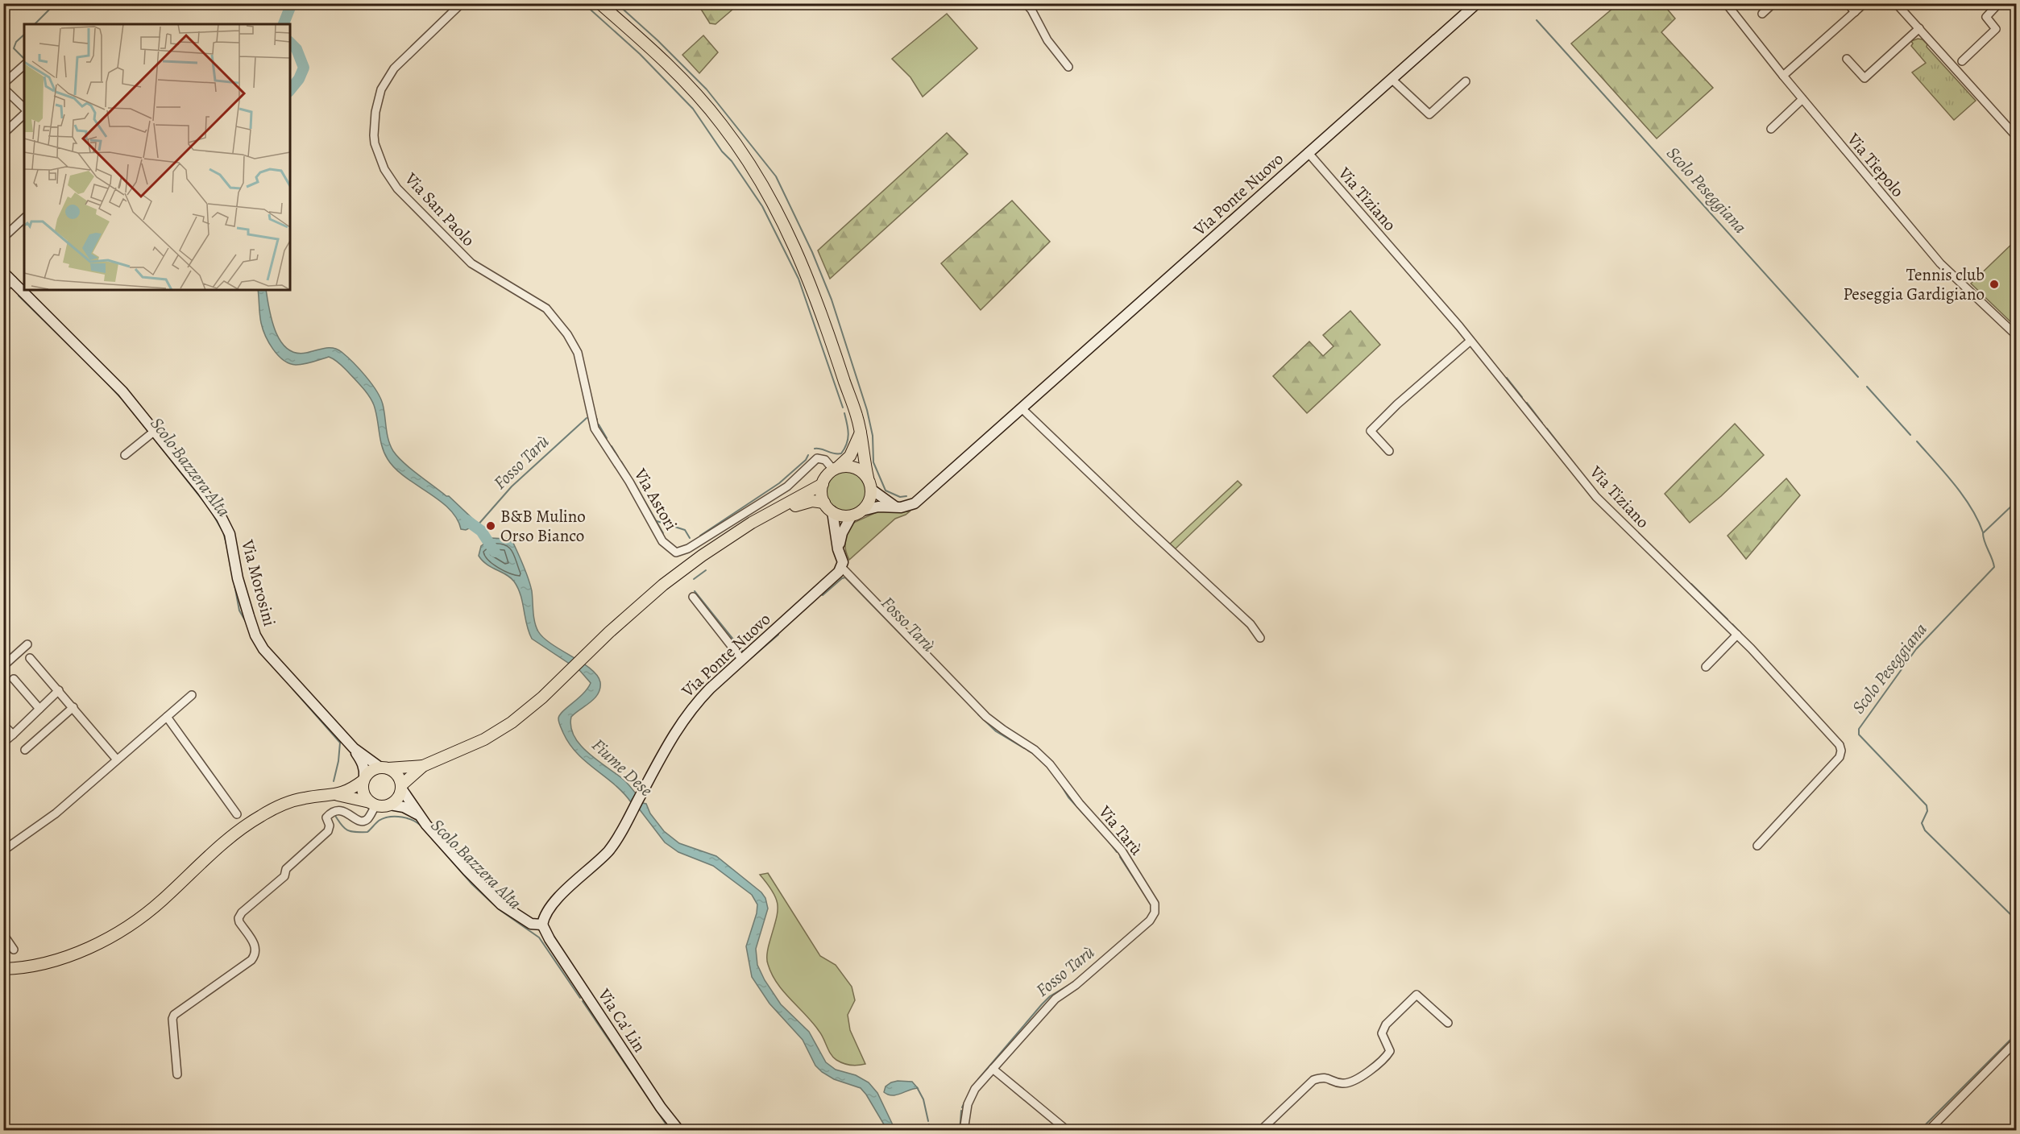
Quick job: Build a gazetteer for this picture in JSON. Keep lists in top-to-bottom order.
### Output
{
  "streets": {
    "street": [
      "Via Tiepolo",
      "Via Ponte Nuovo",
      "Via Tiziano",
      "Via San Paolo",
      "Via Astori",
      "Via Morosini",
      "Via Tarù",
      "Via Ca' Lin"
    ]
  },
  "crossings": [
    ["Via Ponte Nuovo", "Via Tiziano"],
    ["Via Ponte Nuovo", "Via Astori"],
    ["Via Ponte Nuovo", "Via Tarù"],
    ["Via Ponte Nuovo", "Via Ca' Lin"],
    ["Via San Paolo", "Via Astori"]
  ],
  "water": [
    "Scolo Peseggiana",
    "Fosso Tarù",
    "Scolo Bazzera Alta",
    "Fiume Dese"
  ],
  "places": ["Tennis club Peseggia Gardigiano", "B&B Mulino Orso Bianco"]
}
